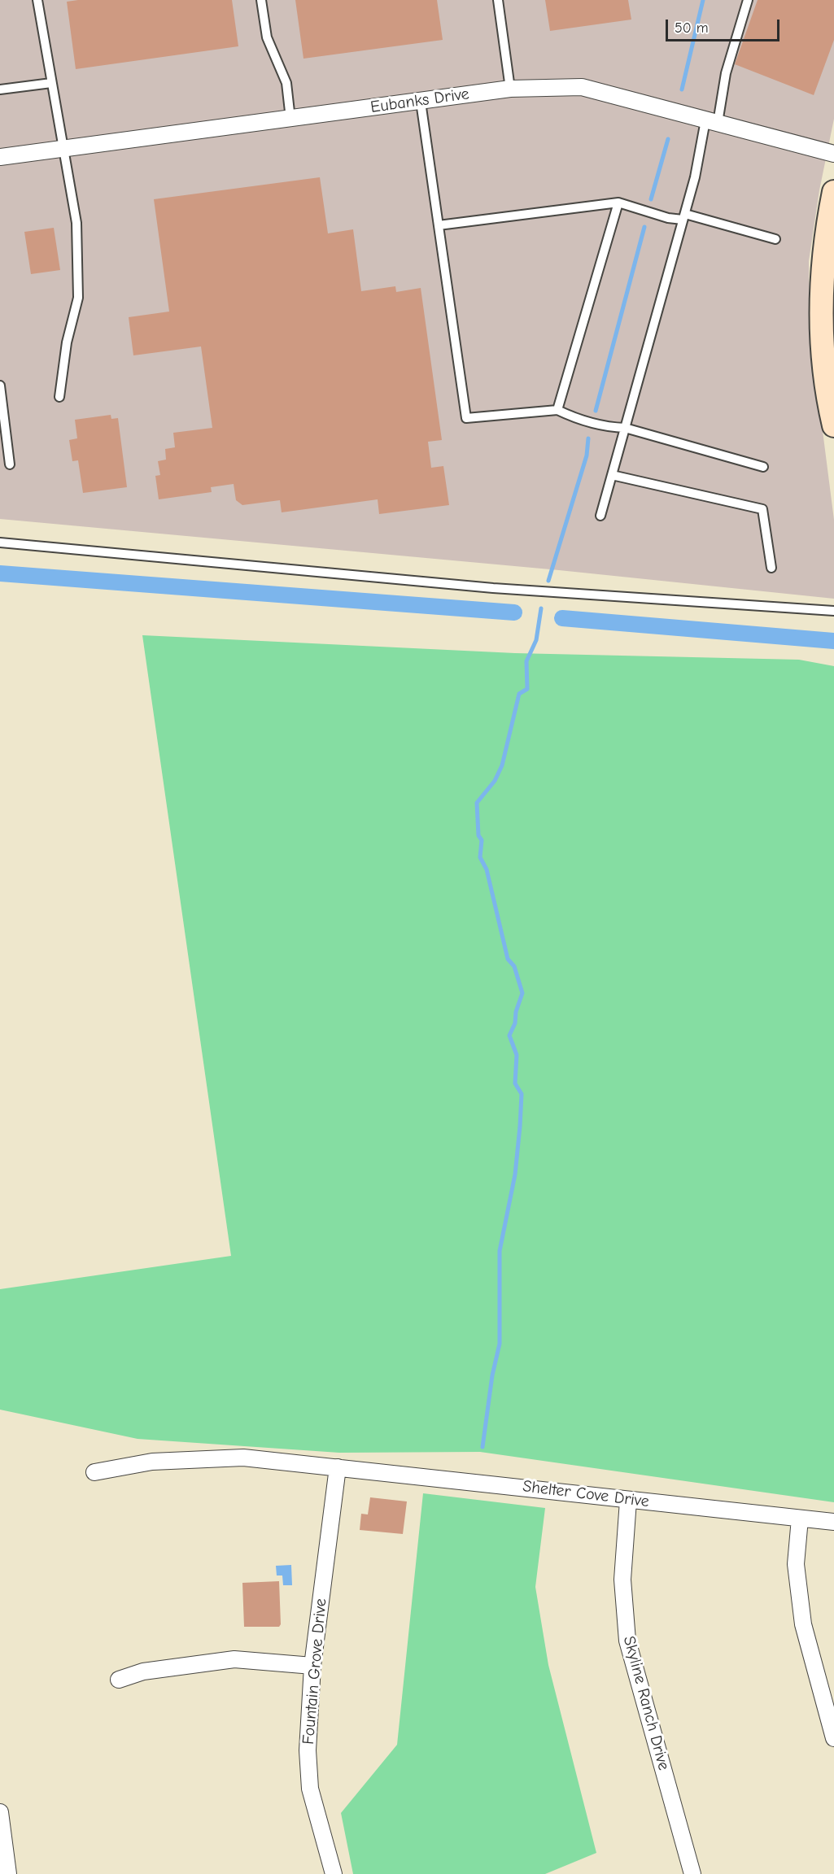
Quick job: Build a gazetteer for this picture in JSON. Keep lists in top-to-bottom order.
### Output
{
  "streets": {
    "street": [
      "Eubanks Drive",
      "Shelter Cove Drive",
      "Fountain Grove Drive",
      "Skyline Ranch Drive"
    ]
  },
  "crossings": [
    ["Shelter Cove Drive", "Fountain Grove Drive"],
    ["Shelter Cove Drive", "Skyline Ranch Drive"]
  ],
  "scale_bar": "50 m"
}
